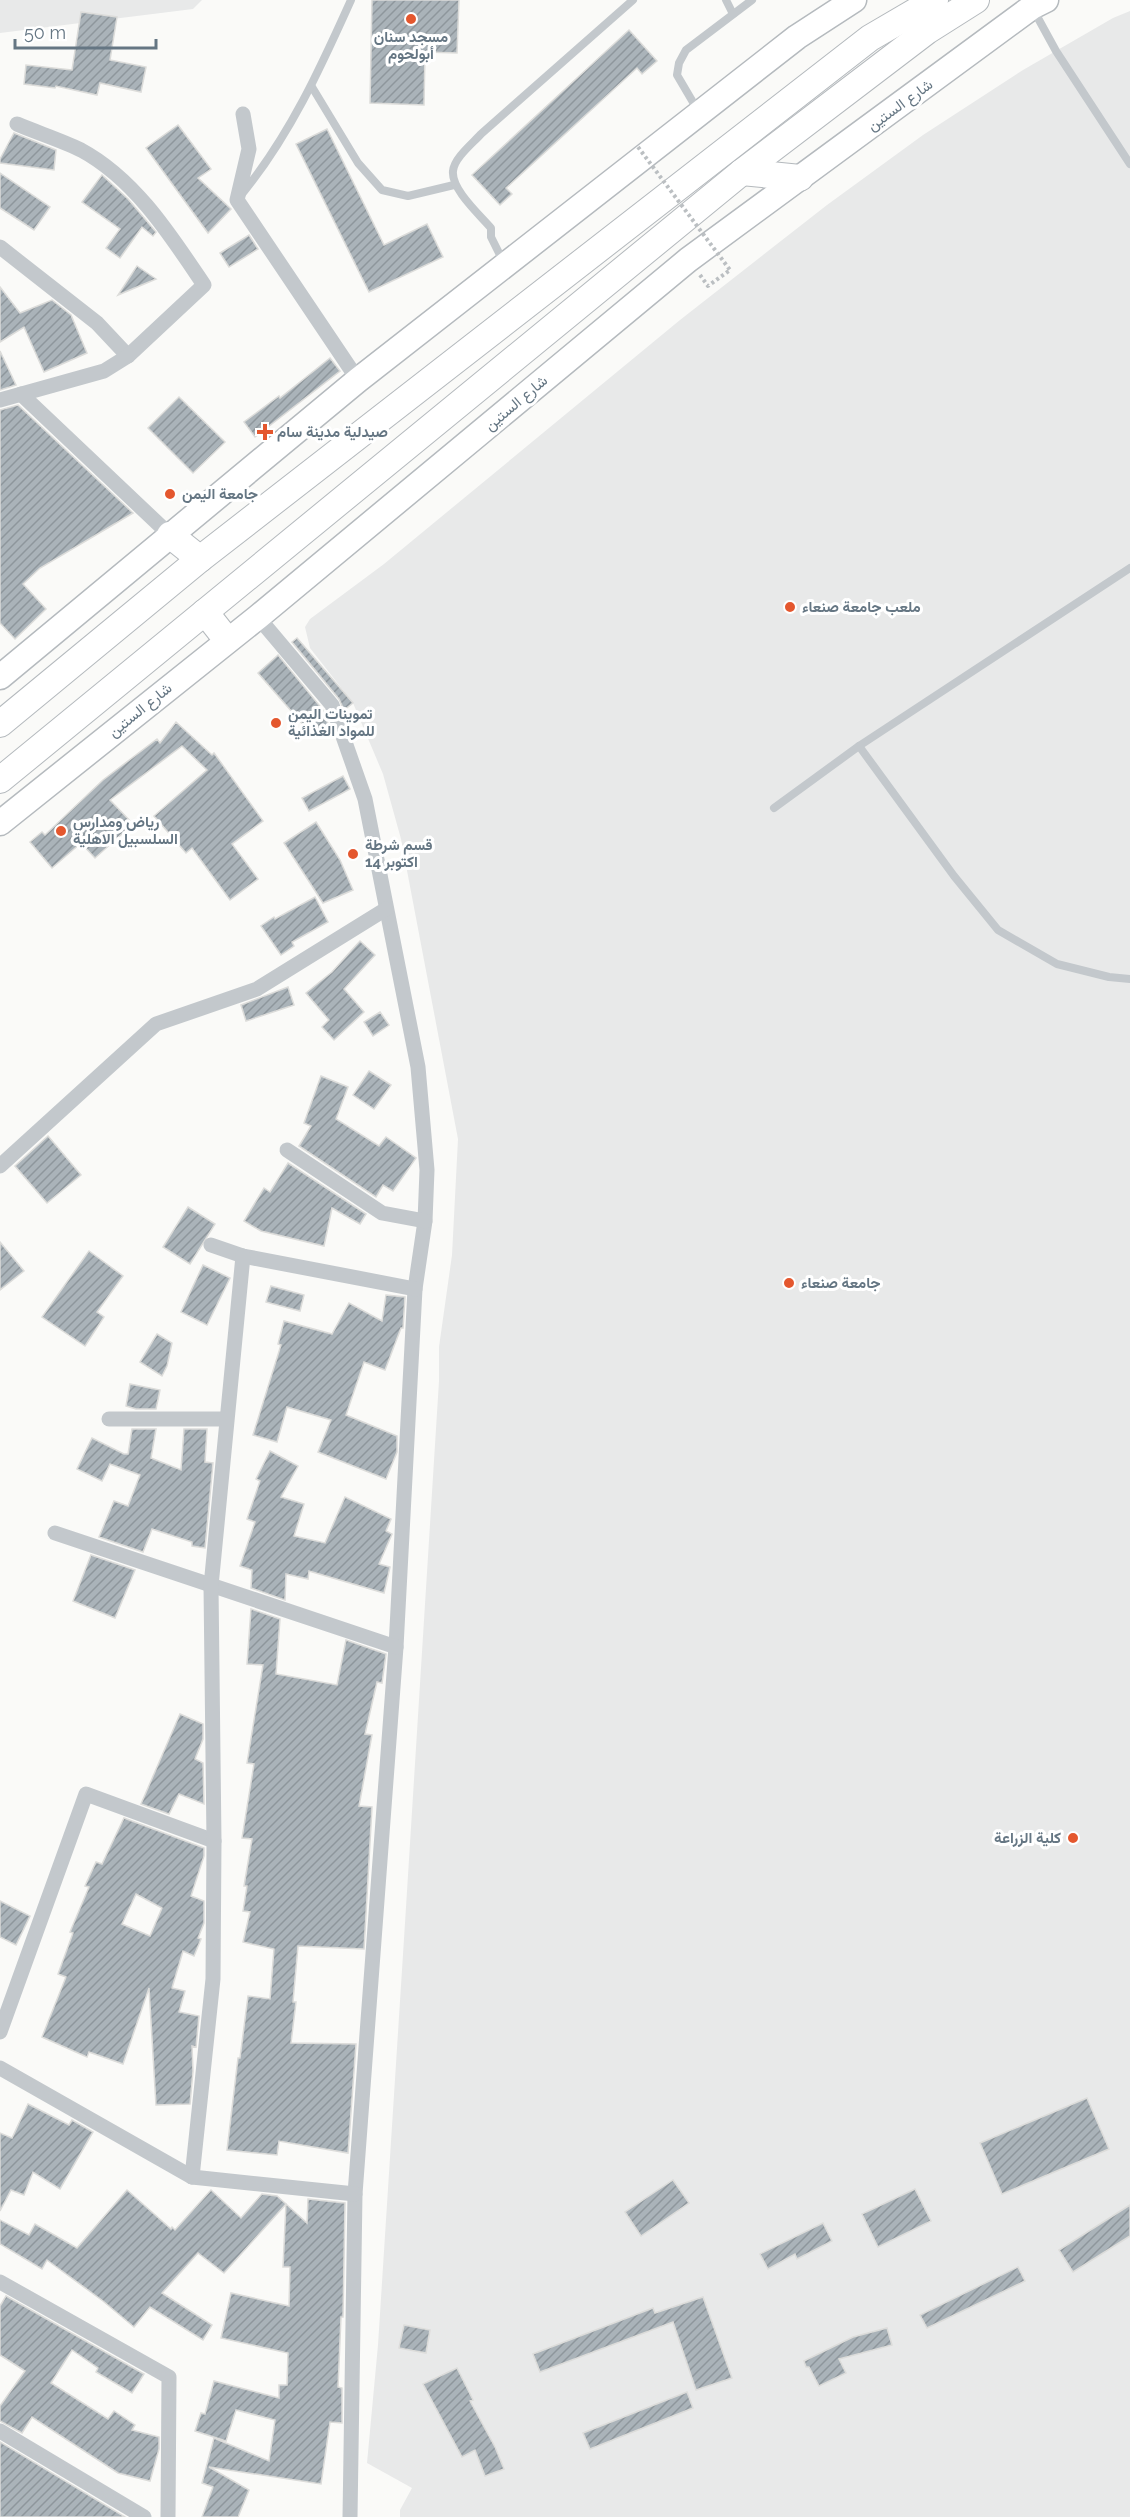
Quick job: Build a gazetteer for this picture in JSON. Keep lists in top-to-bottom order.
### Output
{
  "streets": {
    "main road": ["شارع الستين"]
  },
  "places": {
    "other": [
      "مسجد سنان أبولحوم",
      "جامعة اليمن",
      "ملعب جامعة صنعاء",
      "تموينات اليمن للمواد الغذائية",
      "رياض ومدارس السلسبيل الاهلية",
      "قسم شرطة 14 اكتوبر",
      "جامعة صنعاء",
      "كلية الزراعة"
    ],
    "health": ["صيدلية مدينة سام"]
  },
  "scale_bar": "50 m"
}
